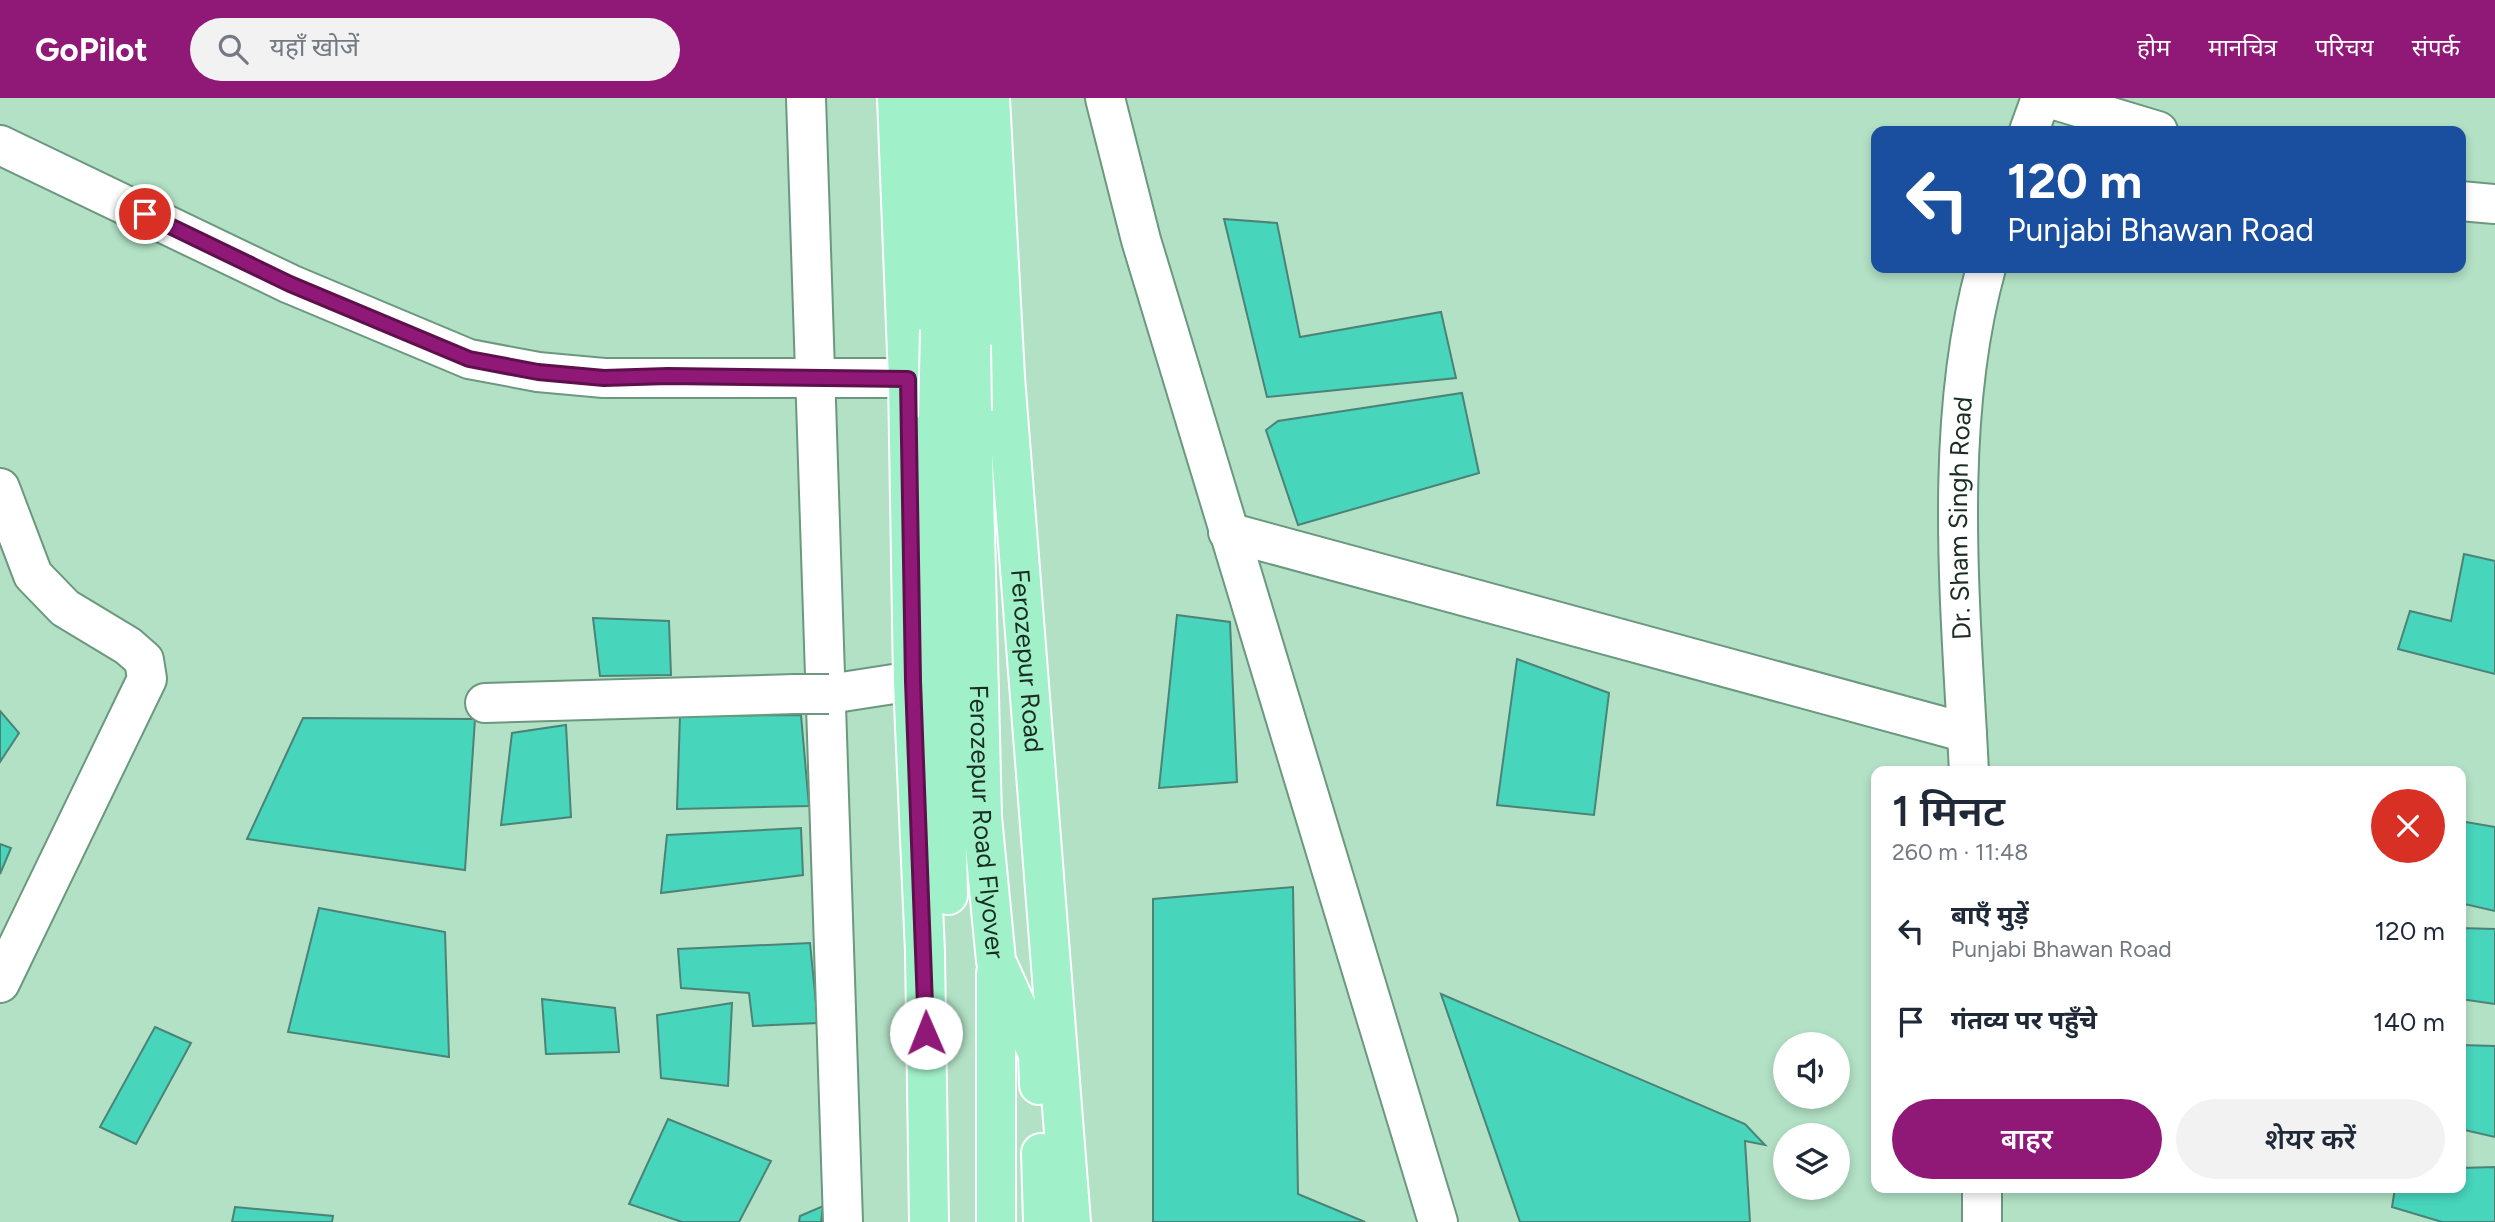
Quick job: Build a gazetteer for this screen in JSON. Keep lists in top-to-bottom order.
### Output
{
  "streets": {
    "main road": ["Ferozepur Road", "Ferozepur Road Flyover"],
    "street": ["Dr. Sham Singh Road"]
  },
  "page": {
    "header": "GoPilot",
    "search": "यहाँ खोजें",
    "nav": [
      "होम",
      "मानचित्र",
      "परिचय",
      "संपर्क"
    ],
    "turn": ["120 m", "Punjabi Bhawan Road"],
    "heading": ["1 मिनट", "260 m · 11:48"],
    "list": [
      {
        "name": "बाएँ मुड़ें",
        "note": "Punjabi Bhawan Road",
        "value": "120 m"
      },
      {
        "name": "गंतव्य पर पहुँचे",
        "value": "140 m"
      }
    ],
    "buttons": ["बाहर", "शेयर करें"]
  }
}
